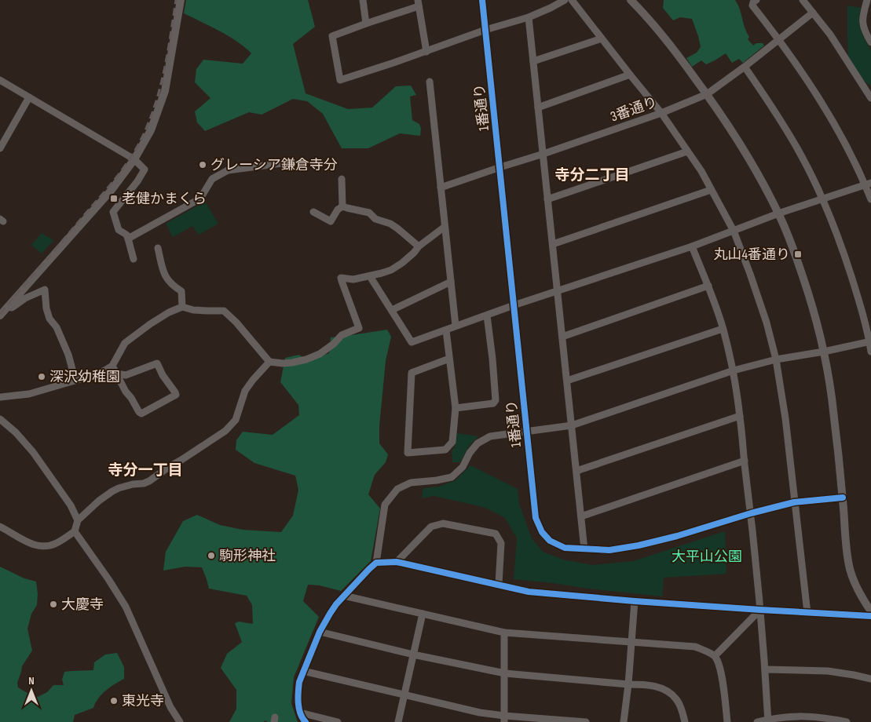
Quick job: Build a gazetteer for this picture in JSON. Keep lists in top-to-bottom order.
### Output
{
  "streets": {
    "street": ["1番通り", "3番通り"]
  },
  "crossings": [
    ["1番通り", "3番通り"]
  ],
  "districts": ["寺分二丁目", "寺分一丁目"],
  "parks": ["大平山公園"],
  "places": {
    "other": [
      "グレーシア鎌倉寺分",
      "深沢幼稚園",
      "駒形神社",
      "大慶寺",
      "東光寺"
    ],
    "transit": ["老健かまくら", "丸山4番通り"]
  },
  "north": "top"
}
